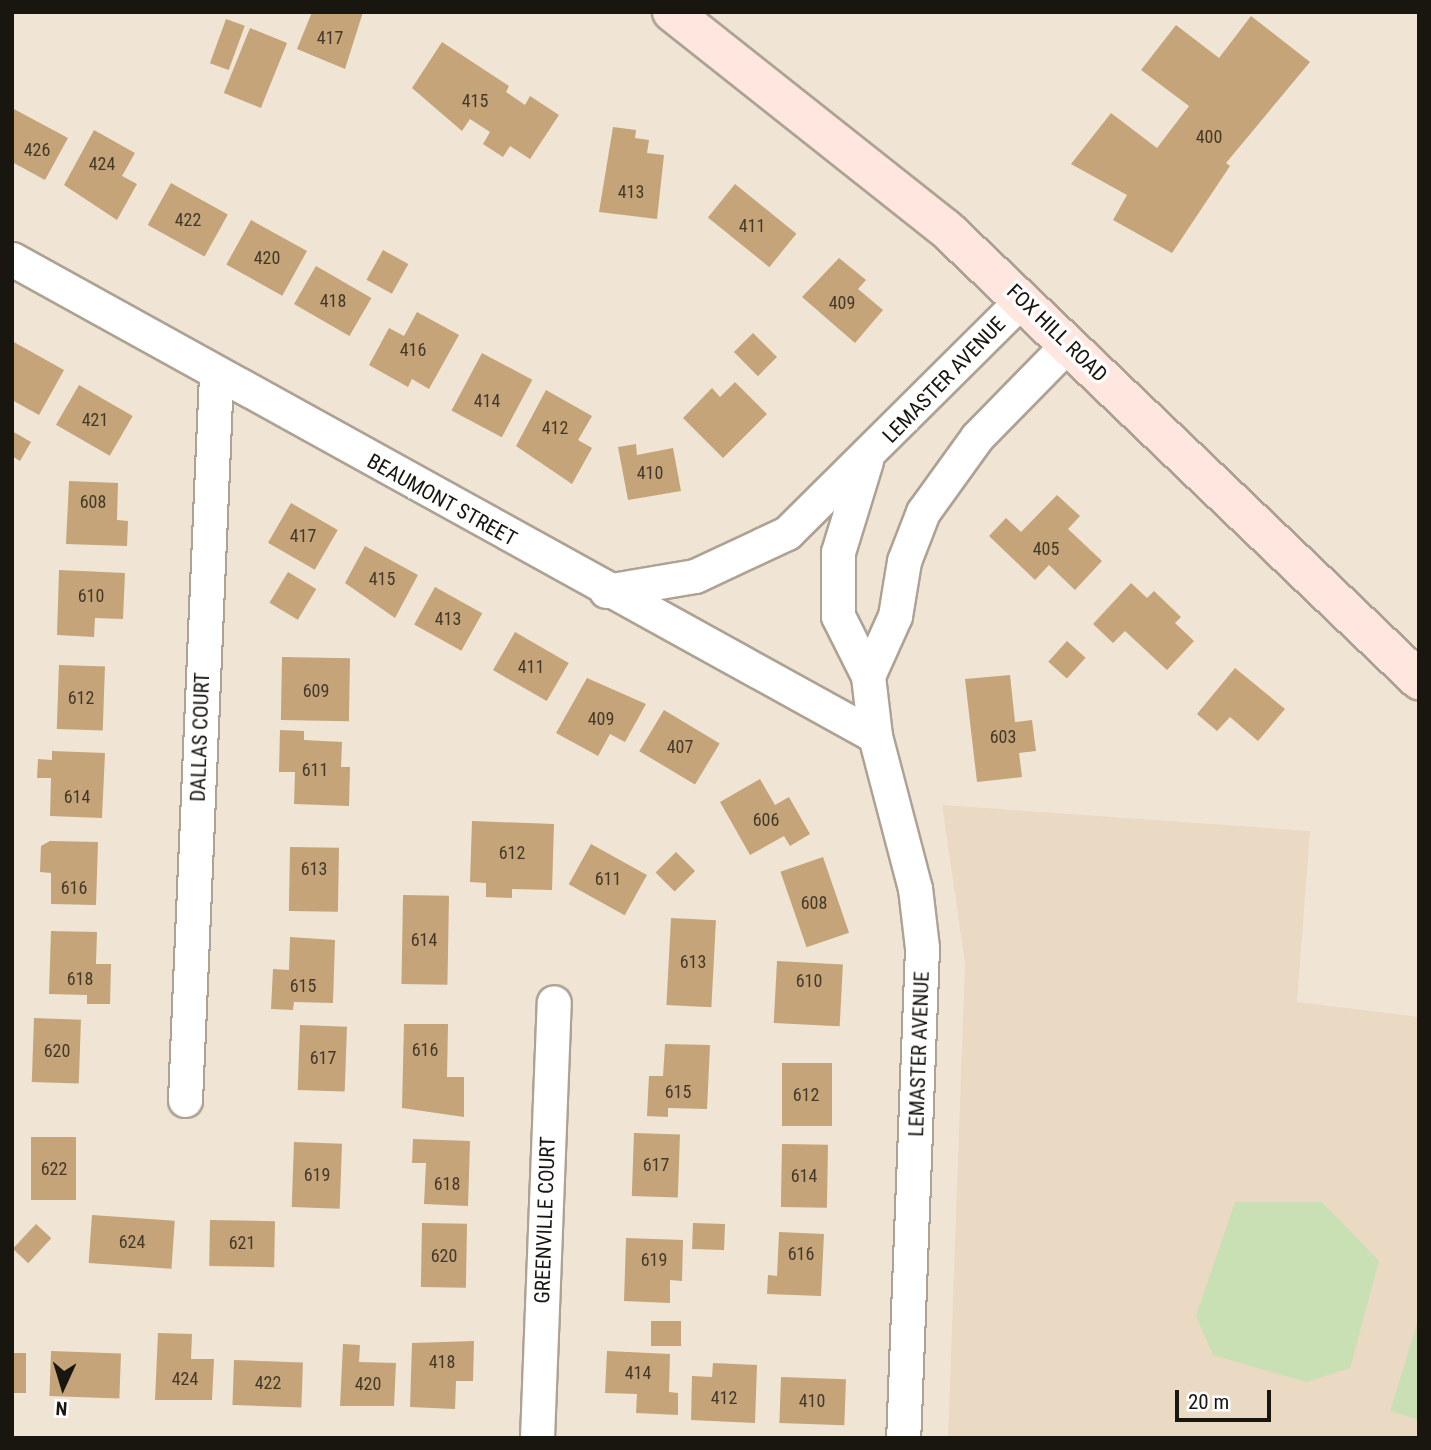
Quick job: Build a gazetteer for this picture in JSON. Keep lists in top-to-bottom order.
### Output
{
  "streets": {
    "main road": ["FOX HILL ROAD"],
    "street": [
      "LEMASTER AVENUE",
      "BEAUMONT STREET",
      "DALLAS COURT",
      "GREENVILLE COURT"
    ]
  },
  "crossings": [
    ["FOX HILL ROAD", "LEMASTER AVENUE"],
    ["LEMASTER AVENUE", "BEAUMONT STREET"],
    ["BEAUMONT STREET", "DALLAS COURT"]
  ],
  "house_numbers": [
    "417",
    "415",
    "400",
    "426",
    "424",
    "413",
    "422",
    "411",
    "420",
    "418",
    "409",
    "416",
    "414",
    "421",
    "412",
    "410",
    "608",
    "417",
    "405",
    "415",
    "610",
    "413",
    "411",
    "609",
    "612",
    "409",
    "603",
    "407",
    "611",
    "614",
    "606",
    "612",
    "613",
    "611",
    "616",
    "608",
    "614",
    "613",
    "618",
    "610",
    "615",
    "616",
    "620",
    "617",
    "615",
    "612",
    "617",
    "622",
    "619",
    "614",
    "618",
    "624",
    "621",
    "616",
    "620",
    "619",
    "418",
    "414",
    "424",
    "422",
    "420",
    "412",
    "410"
  ],
  "scale_bar": "20 m",
  "north": "bottom"
}
